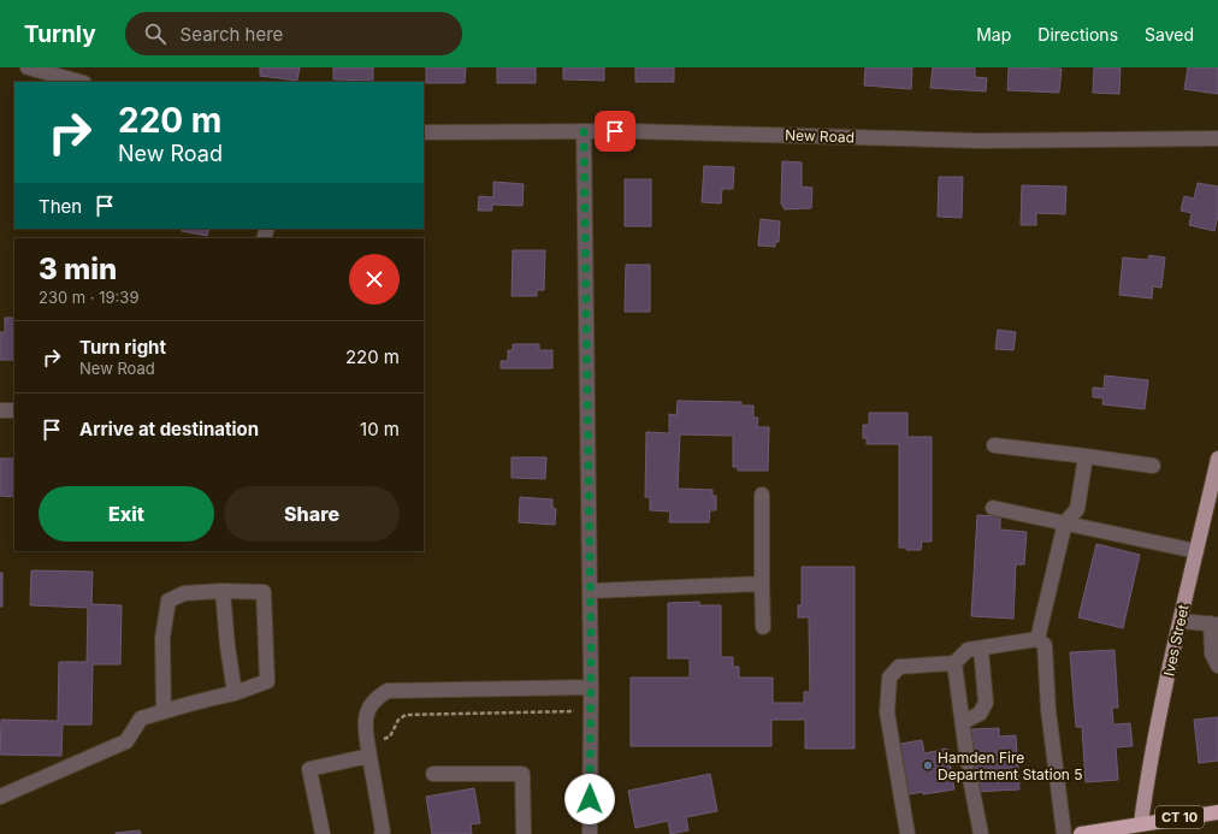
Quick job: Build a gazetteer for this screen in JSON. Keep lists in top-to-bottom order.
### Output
{
  "streets": {
    "highway": ["CT 10"],
    "main road": ["Ives Street"],
    "street": ["New Road"]
  },
  "crossings": [
    ["Ives Street", "CT 10"]
  ],
  "places": ["Hamden Fire Department Station 5"],
  "page": {
    "header": "Turnly",
    "search": "Search here",
    "nav": ["Map", "Directions", "Saved"],
    "turn": ["220 m", "New Road"],
    "then": "Then",
    "heading": ["3 min", "230 m · 19:39"],
    "list": [
      {
        "name": "Turn right",
        "note": "New Road",
        "value": "220 m"
      },
      {
        "name": "Arrive at destination",
        "value": "10 m"
      }
    ],
    "buttons": ["Exit", "Share"]
  }
}
